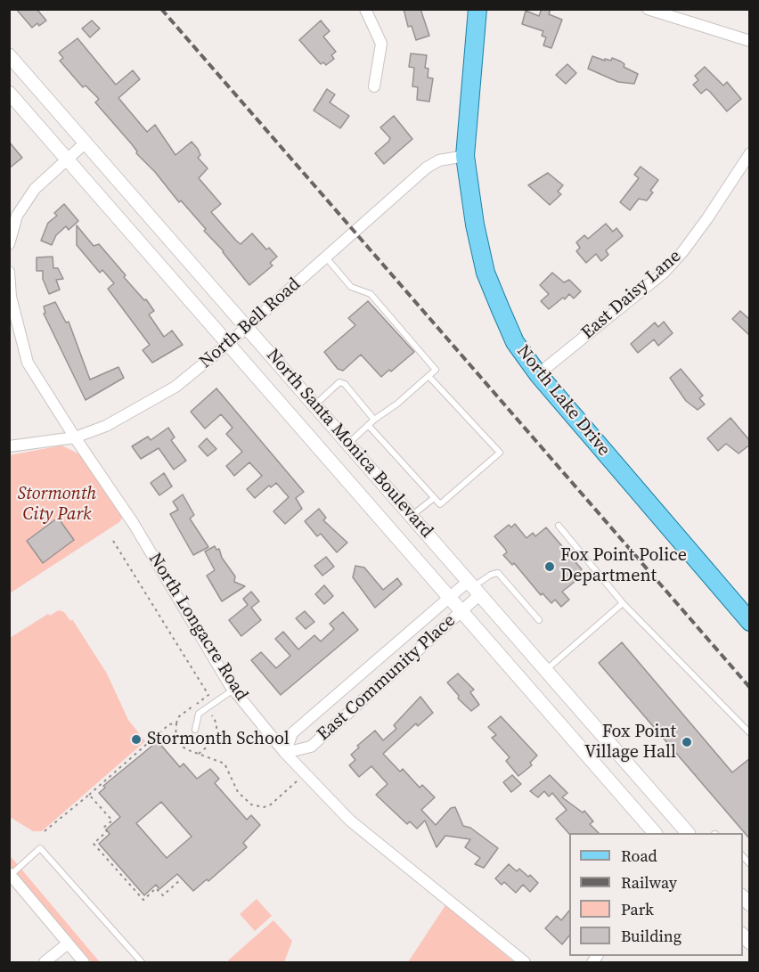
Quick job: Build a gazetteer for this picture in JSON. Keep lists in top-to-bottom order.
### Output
{
  "streets": {
    "main road": ["North Lake Drive"],
    "street": [
      "East Daisy Lane",
      "North Bell Road",
      "North Santa Monica Boulevard",
      "North Longacre Road",
      "East Community Place"
    ]
  },
  "crossings": [
    ["East Daisy Lane", "North Lake Drive"],
    ["North Bell Road", "North Lake Drive"],
    ["North Bell Road", "North Santa Monica Boulevard"],
    ["North Bell Road", "North Longacre Road"],
    ["North Santa Monica Boulevard", "East Community Place"],
    ["North Longacre Road", "East Community Place"]
  ],
  "parks": ["Stormonth City Park"],
  "places": ["Fox Point Police Department", "Stormonth School", "Fox Point Village Hall"],
  "legend": [
    "Road",
    "Railway",
    "Park",
    "Building"
  ]
}
